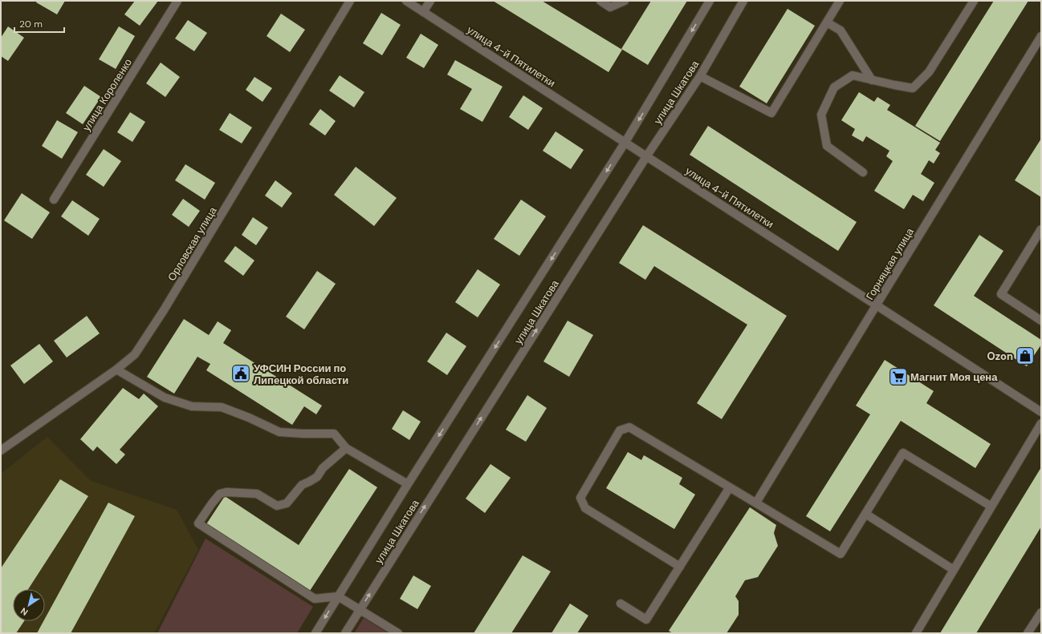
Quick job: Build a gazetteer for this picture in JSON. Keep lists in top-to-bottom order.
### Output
{
  "streets": {
    "street": [
      "улица 4-й Пятилетки",
      "улица Шкатова",
      "улица Короленко",
      "Орловская улица",
      "Горняцкая улица"
    ]
  },
  "crossings": [
    ["улица 4-й Пятилетки", "улица Шкатова"],
    ["улица 4-й Пятилетки", "Горняцкая улица"]
  ],
  "places": {
    "shop": ["Ozon"],
    "public building": ["УФСИН России по Липецкой области"],
    "supermarket": ["Магнит Моя цена"]
  },
  "scale_bar": "20 m",
  "north": "bottom left"
}
